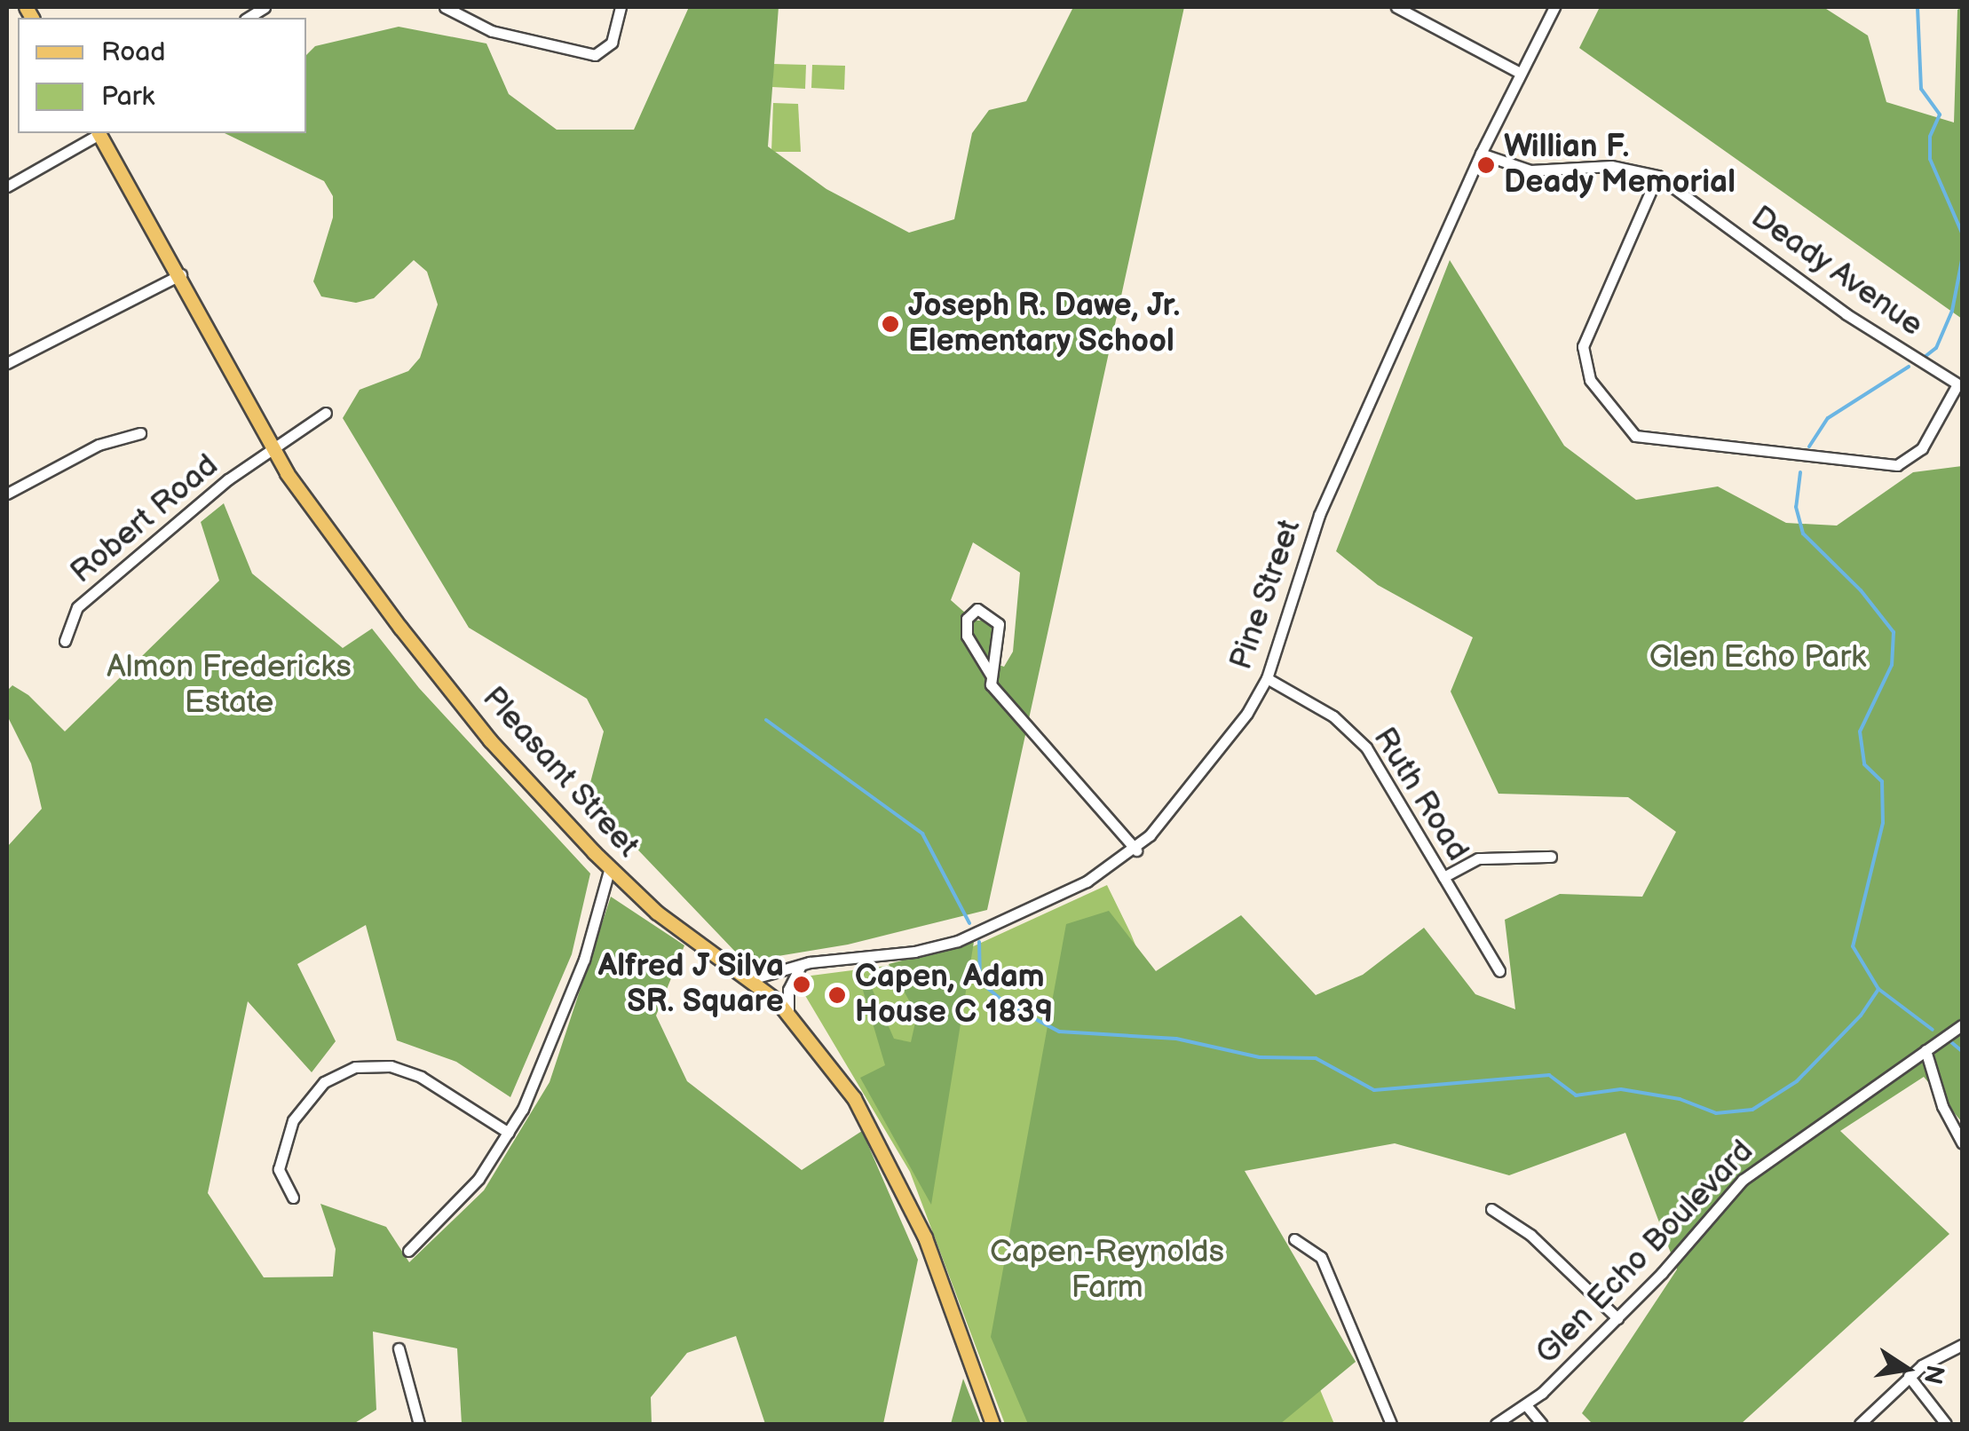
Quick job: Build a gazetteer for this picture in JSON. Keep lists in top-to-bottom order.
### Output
{
  "streets": {
    "main road": ["Pleasant Street"],
    "street": [
      "Deady Avenue",
      "Robert Road",
      "Pine Street",
      "Ruth Road",
      "Glen Echo Boulevard"
    ]
  },
  "crossings": [
    ["Deady Avenue", "Pine Street"],
    ["Robert Road", "Pleasant Street"],
    ["Pine Street", "Pleasant Street"],
    ["Pine Street", "Ruth Road"]
  ],
  "parks": ["Glen Echo Park", "Almon Fredericks Estate", "Capen-Reynolds Farm"],
  "places": [
    "Willian F. Deady Memorial",
    "Joseph R. Dawe, Jr. Elementary School",
    "Alfred J Silva SR. Square",
    "Capen, Adam House C 1839"
  ],
  "legend": ["Road", "Park"],
  "north": "right"
}
